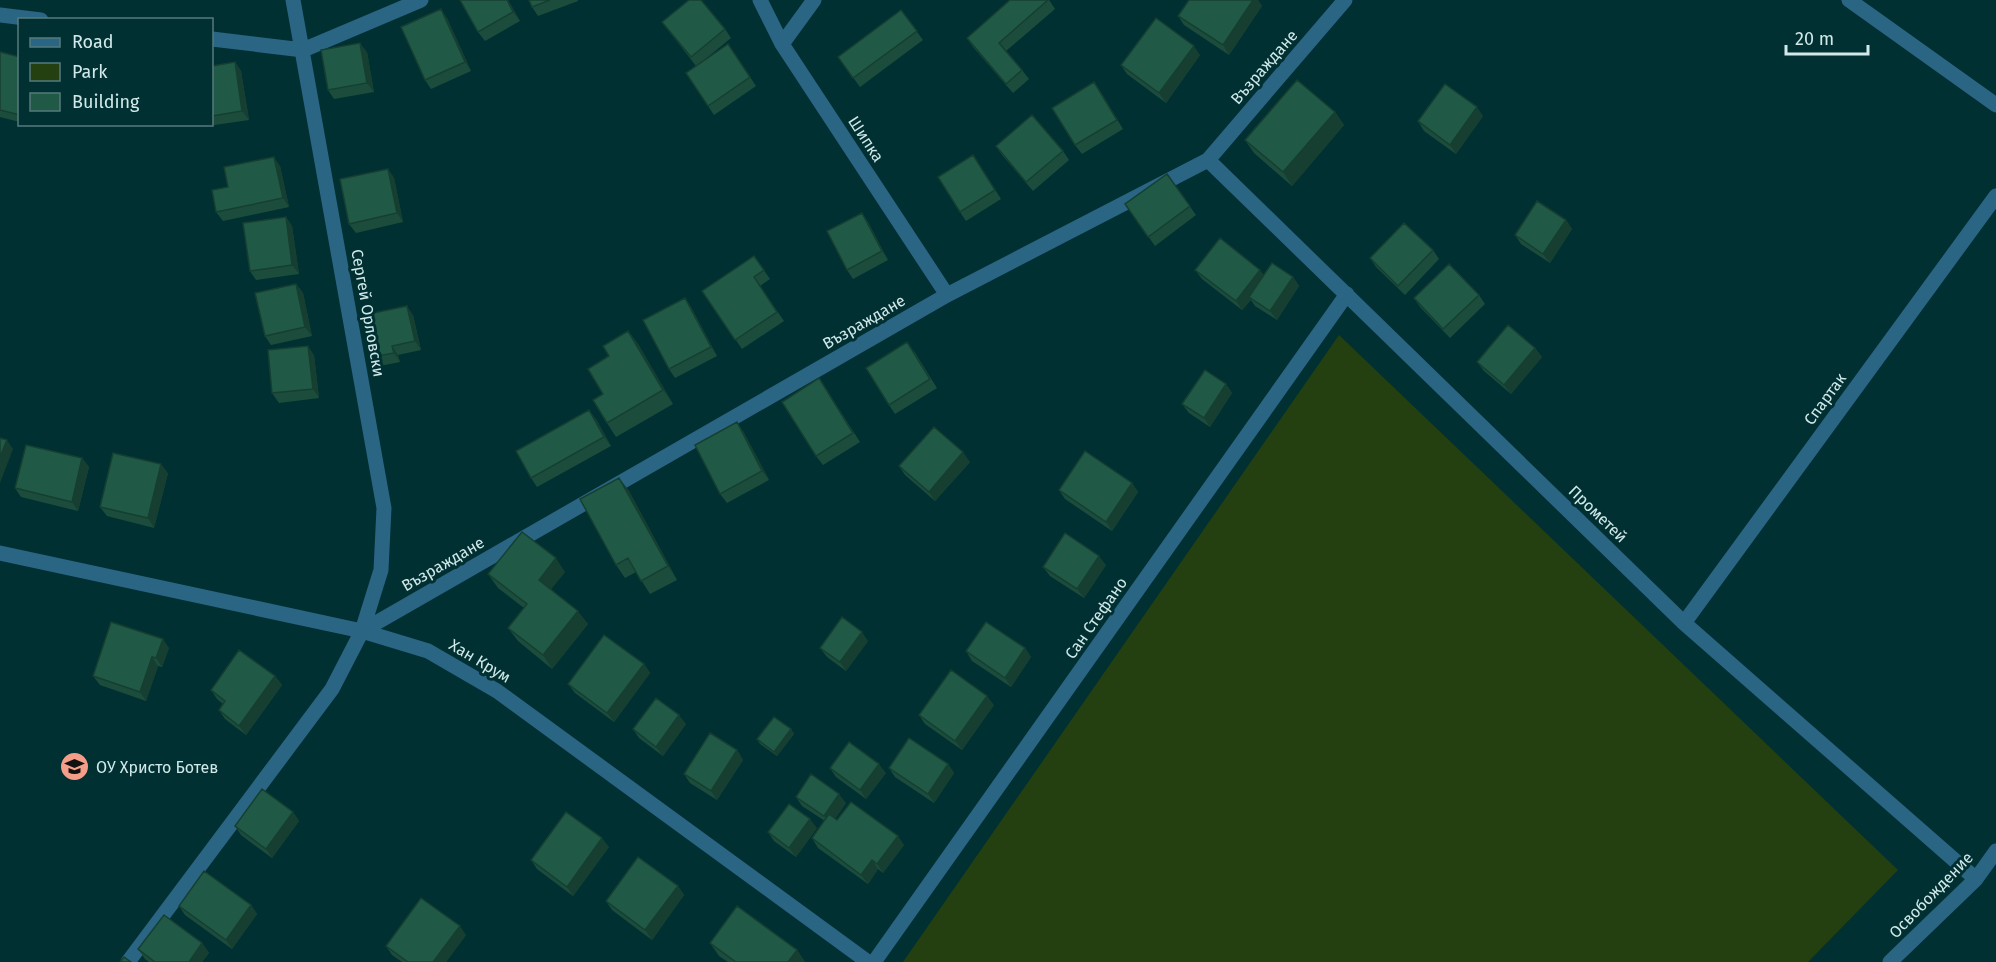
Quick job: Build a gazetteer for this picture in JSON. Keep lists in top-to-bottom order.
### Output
{
  "streets": {
    "street": [
      "Възраждане",
      "Шипка",
      "Сергей Орловски",
      "Спартак",
      "Прометей",
      "Сан Стефано",
      "Хан Крум",
      "Освобождение"
    ]
  },
  "crossings": [
    ["Възраждане", "Шипка"],
    ["Възраждане", "Сергей Орловски"],
    ["Възраждане", "Прометей"],
    ["Възраждане", "Хан Крум"],
    ["Сергей Орловски", "Хан Крум"],
    ["Спартак", "Прометей"],
    ["Прометей", "Сан Стефано"],
    ["Прометей", "Освобождение"]
  ],
  "places": {
    "school or university": ["ОУ Христо Ботев"]
  },
  "legend": ["Road", "Park", "Building"],
  "scale_bar": "20 m"
}
